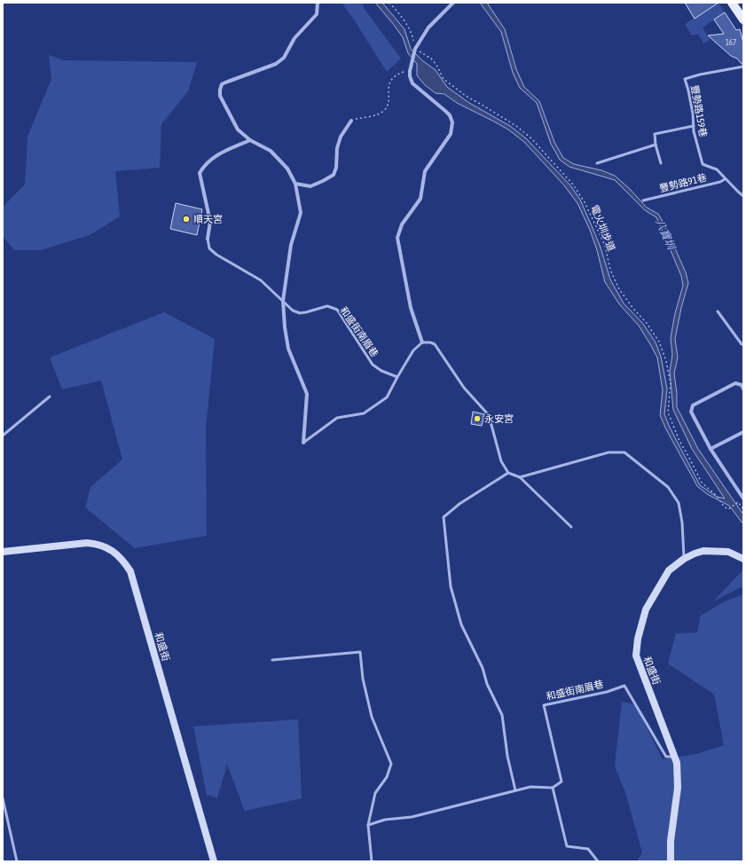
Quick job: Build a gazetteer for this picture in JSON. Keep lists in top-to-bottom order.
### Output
{
  "streets": {
    "main road": ["和盛街"],
    "lane": ["豐勢路159巷", "豐勢路91巷", "和盛街南眉巷"],
    "path": ["電火圳步道"]
  },
  "crossings": [
    ["豐勢路159巷", "豐勢路91巷"],
    ["和盛街南眉巷", "和盛街"]
  ],
  "water": ["八寶圳"],
  "places": ["順天宮", "永安宮"],
  "house_numbers": ["167"]
}
